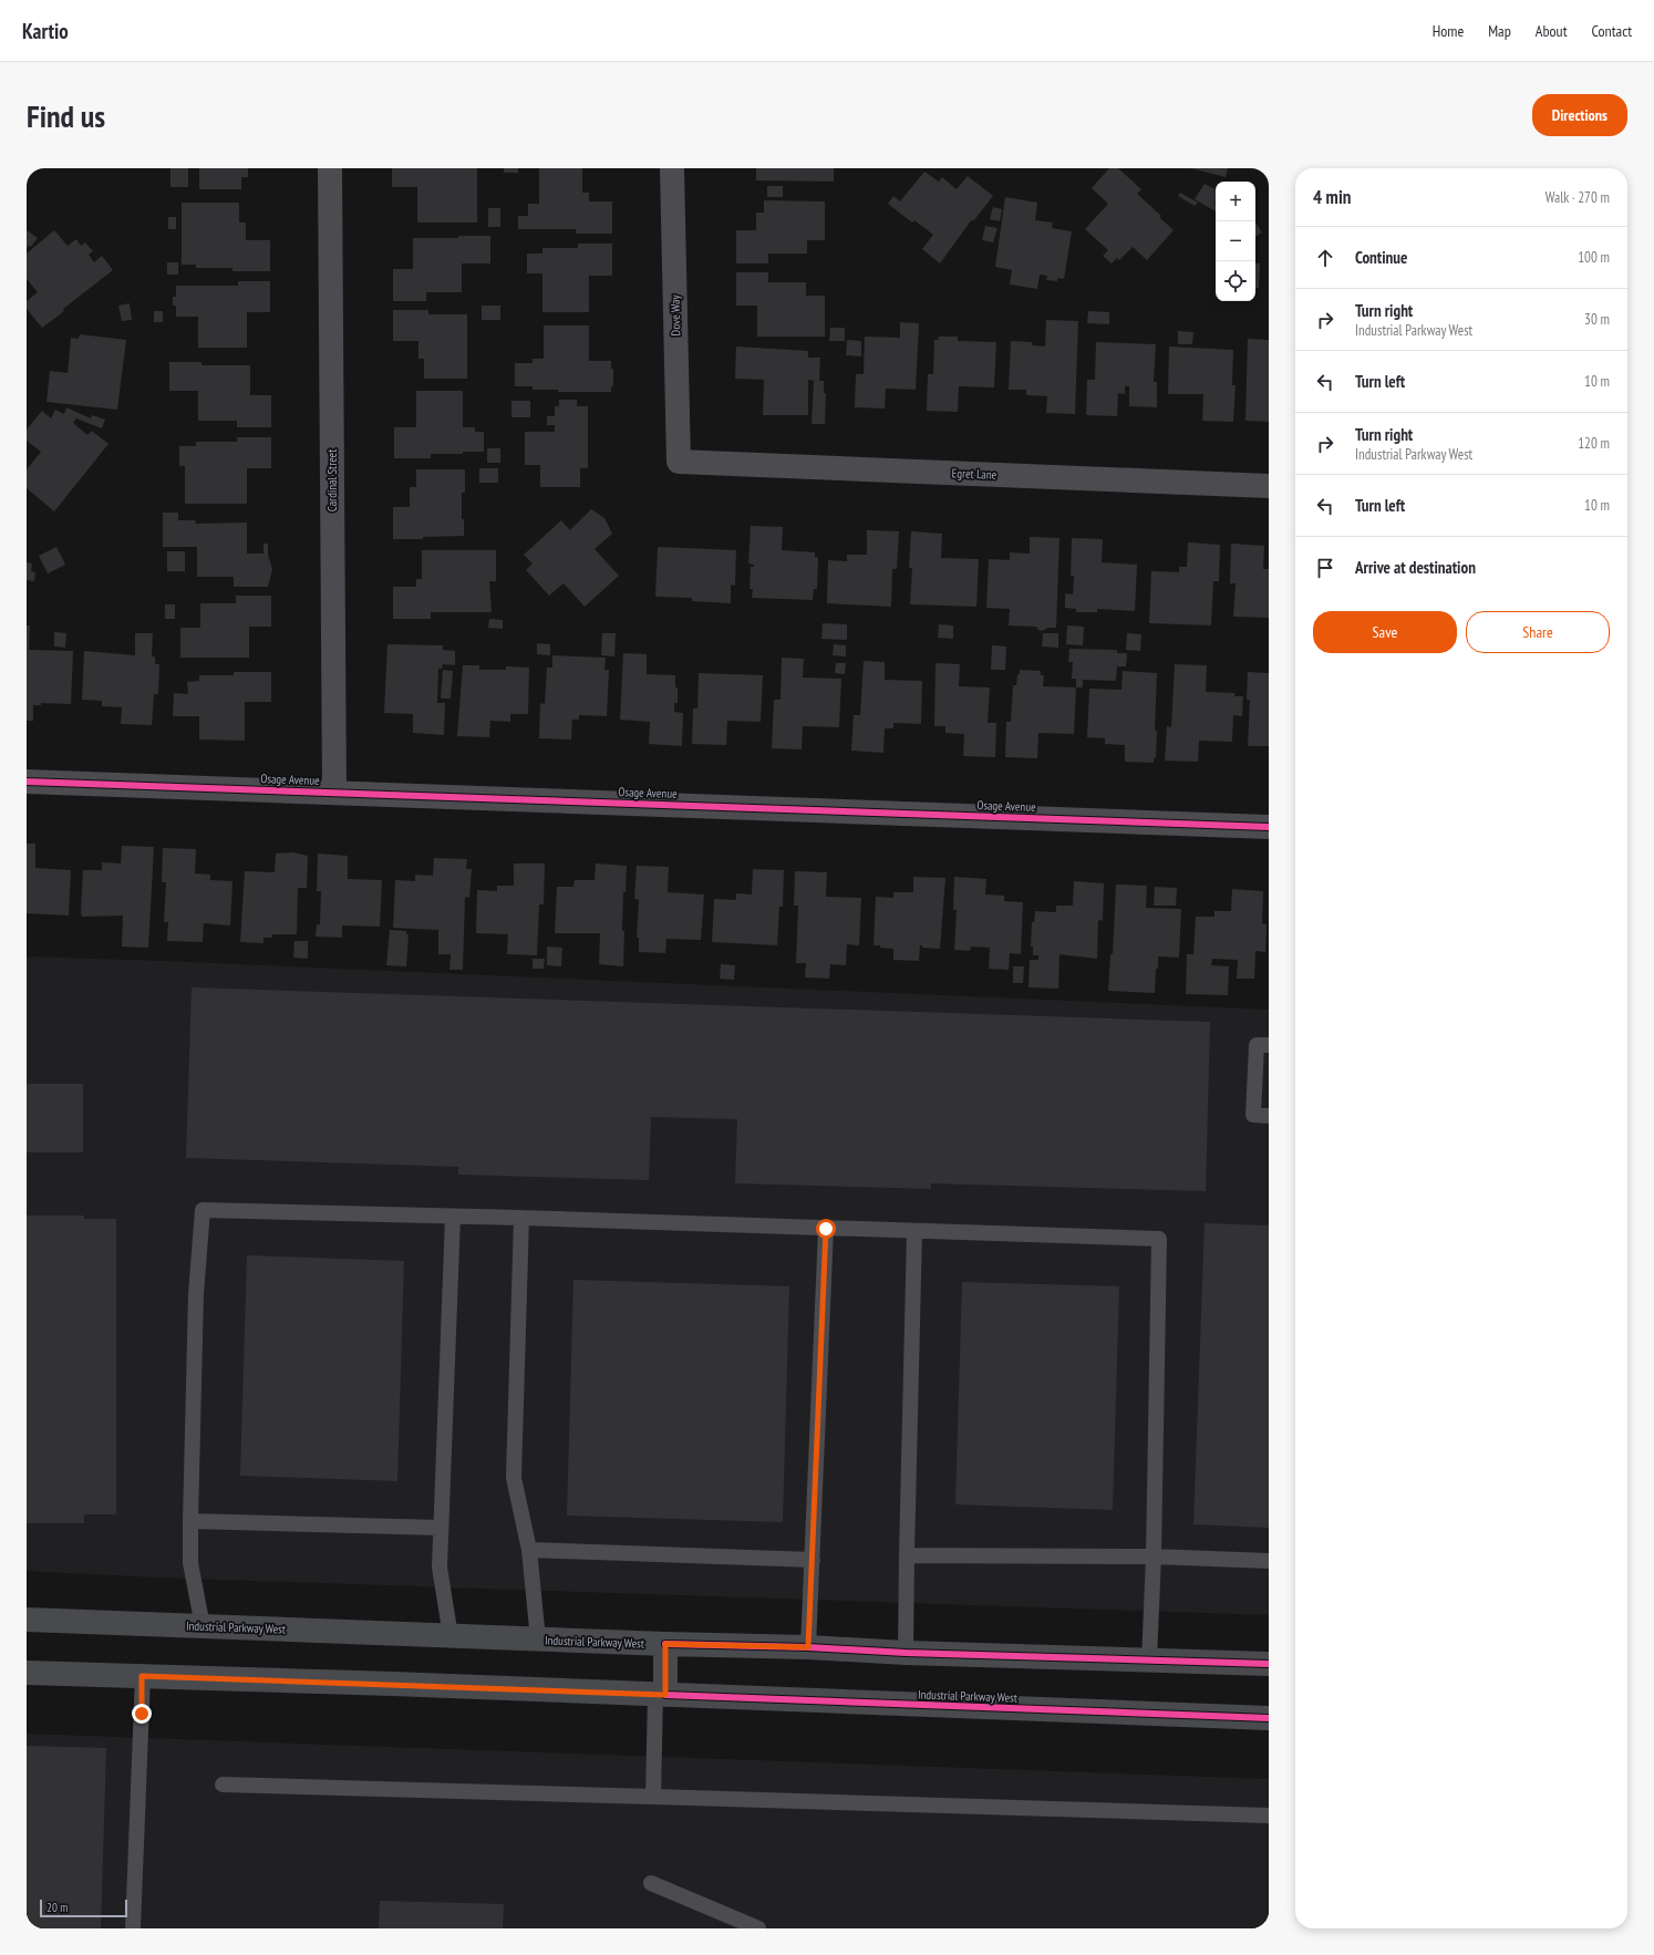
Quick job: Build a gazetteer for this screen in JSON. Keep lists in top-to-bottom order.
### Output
{
  "streets": {
    "main road": ["Industrial Parkway West"],
    "street": [
      "Dove Way",
      "Egret Lane",
      "Cardinal Street",
      "Osage Avenue"
    ]
  },
  "crossings": [
    ["Dove Way", "Egret Lane"],
    ["Cardinal Street", "Osage Avenue"]
  ],
  "scale_bar": "20 m",
  "page": {
    "header": "Kartio",
    "nav": [
      "Home",
      "Map",
      "About",
      "Contact"
    ],
    "buttons": [
      "Directions",
      ["Save", "Share"]
    ],
    "title": "Find us",
    "heading": ["4 min", "Walk · 270 m"],
    "map_buttons": ["+", "−"],
    "list": [
      ["Continue", "100 m"],
      ["Turn right", "Industrial Parkway West", "30 m"],
      ["Turn left", "10 m"],
      ["Turn right", "Industrial Parkway West", "120 m"],
      ["Turn left", "10 m"],
      "Arrive at destination"
    ],
    "scale": "20 m"
  }
}
